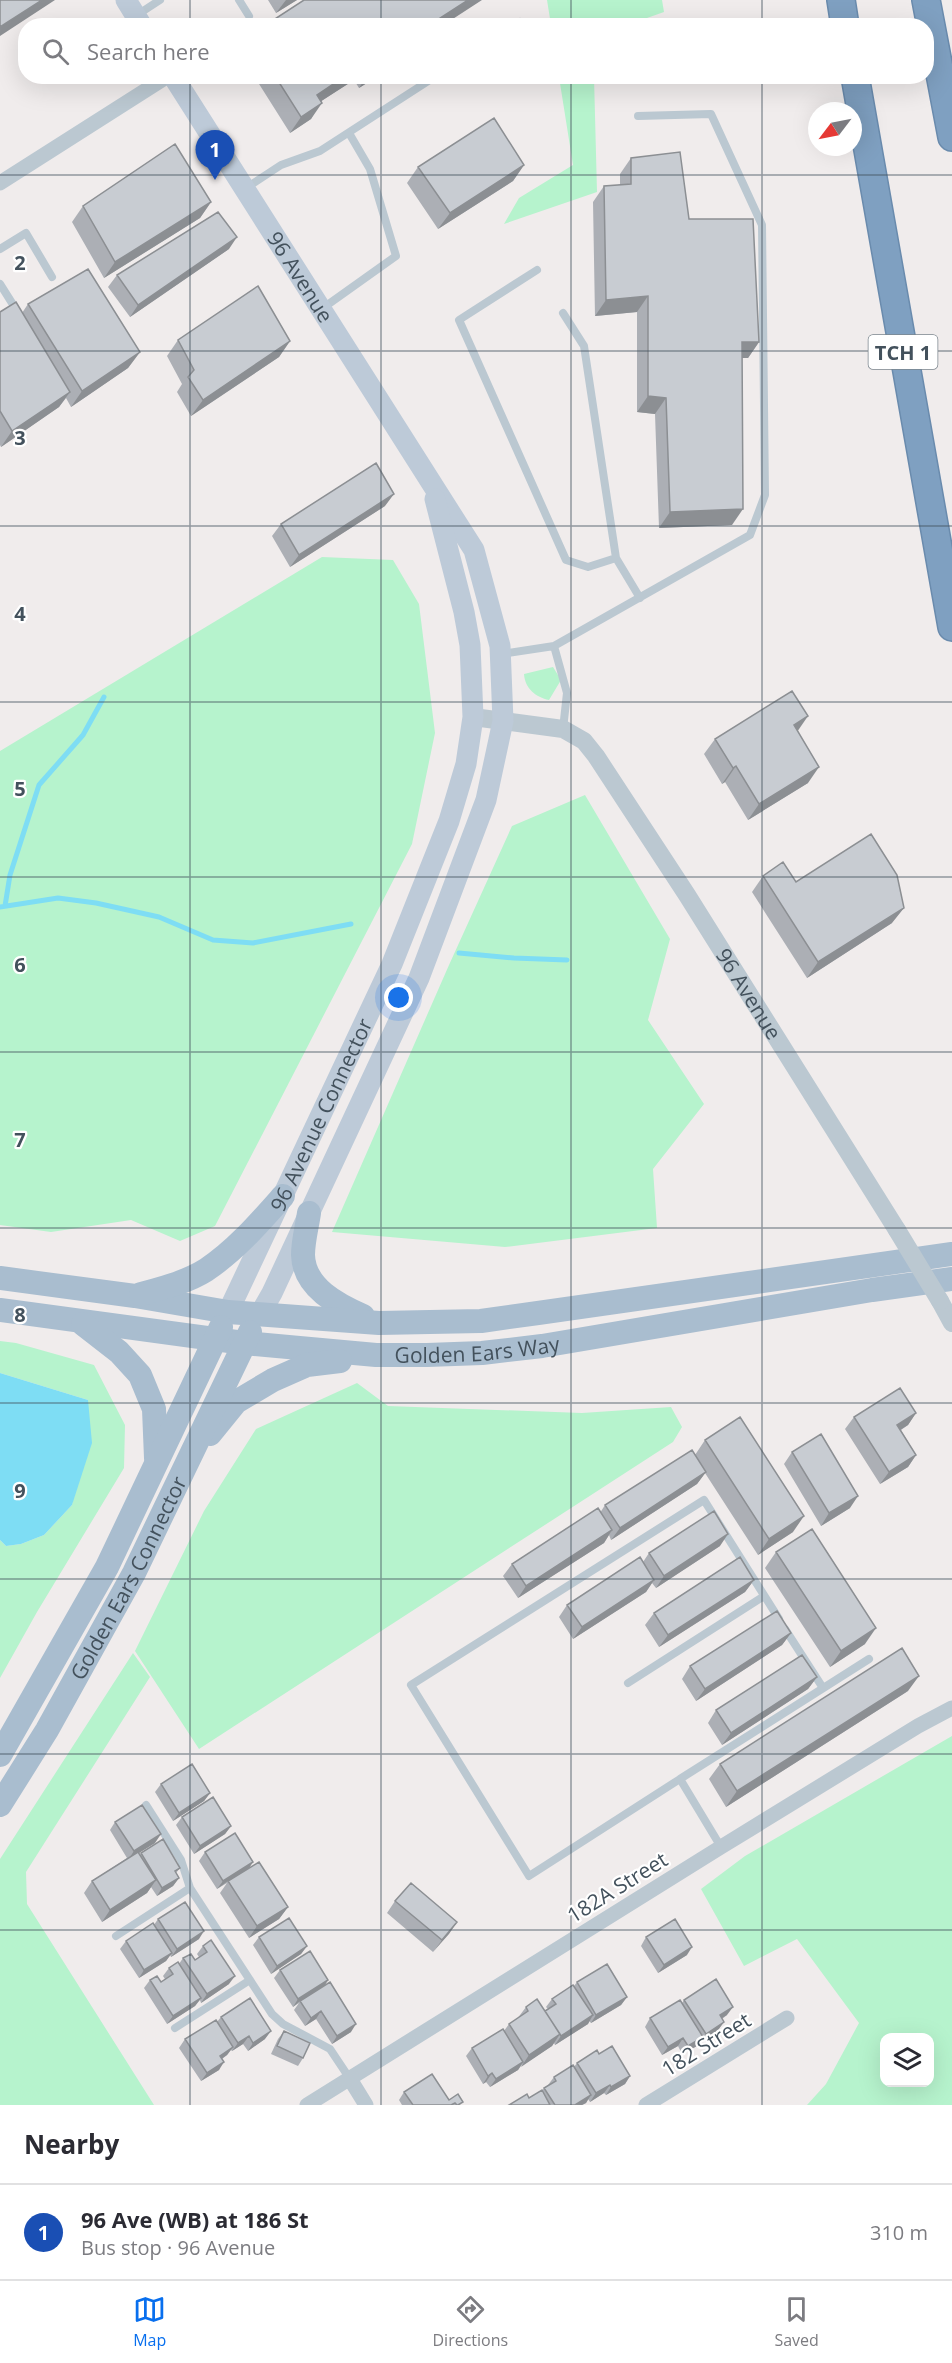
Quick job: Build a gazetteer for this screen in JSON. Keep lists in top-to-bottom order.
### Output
{
  "streets": {
    "highway": ["TCH 1"],
    "main road": [
      "96 Avenue",
      "96 Avenue Connector",
      "Golden Ears Way",
      "Golden Ears Connector"
    ],
    "street": ["182A Street", "182 Street"]
  },
  "crossings": [
    ["96 Avenue", "96 Avenue Connector"],
    ["96 Avenue Connector", "Golden Ears Way"],
    ["96 Avenue Connector", "Golden Ears Connector"],
    ["Golden Ears Way", "Golden Ears Connector"]
  ],
  "north": "bottom left",
  "page": {
    "search": "Search here",
    "pins": "1",
    "heading": "Nearby",
    "list": [
      {
        "mark": "1",
        "name": "96 Ave (WB) at 186 St",
        "note": "Bus stop · 96 Avenue",
        "value": "310 m"
      }
    ],
    "nav": ["Map", "Directions", "Saved"]
  },
  "grid": {
    "rows": [
      "2",
      "3",
      "4",
      "5",
      "6",
      "7",
      "8",
      "9"
    ]
  }
}
